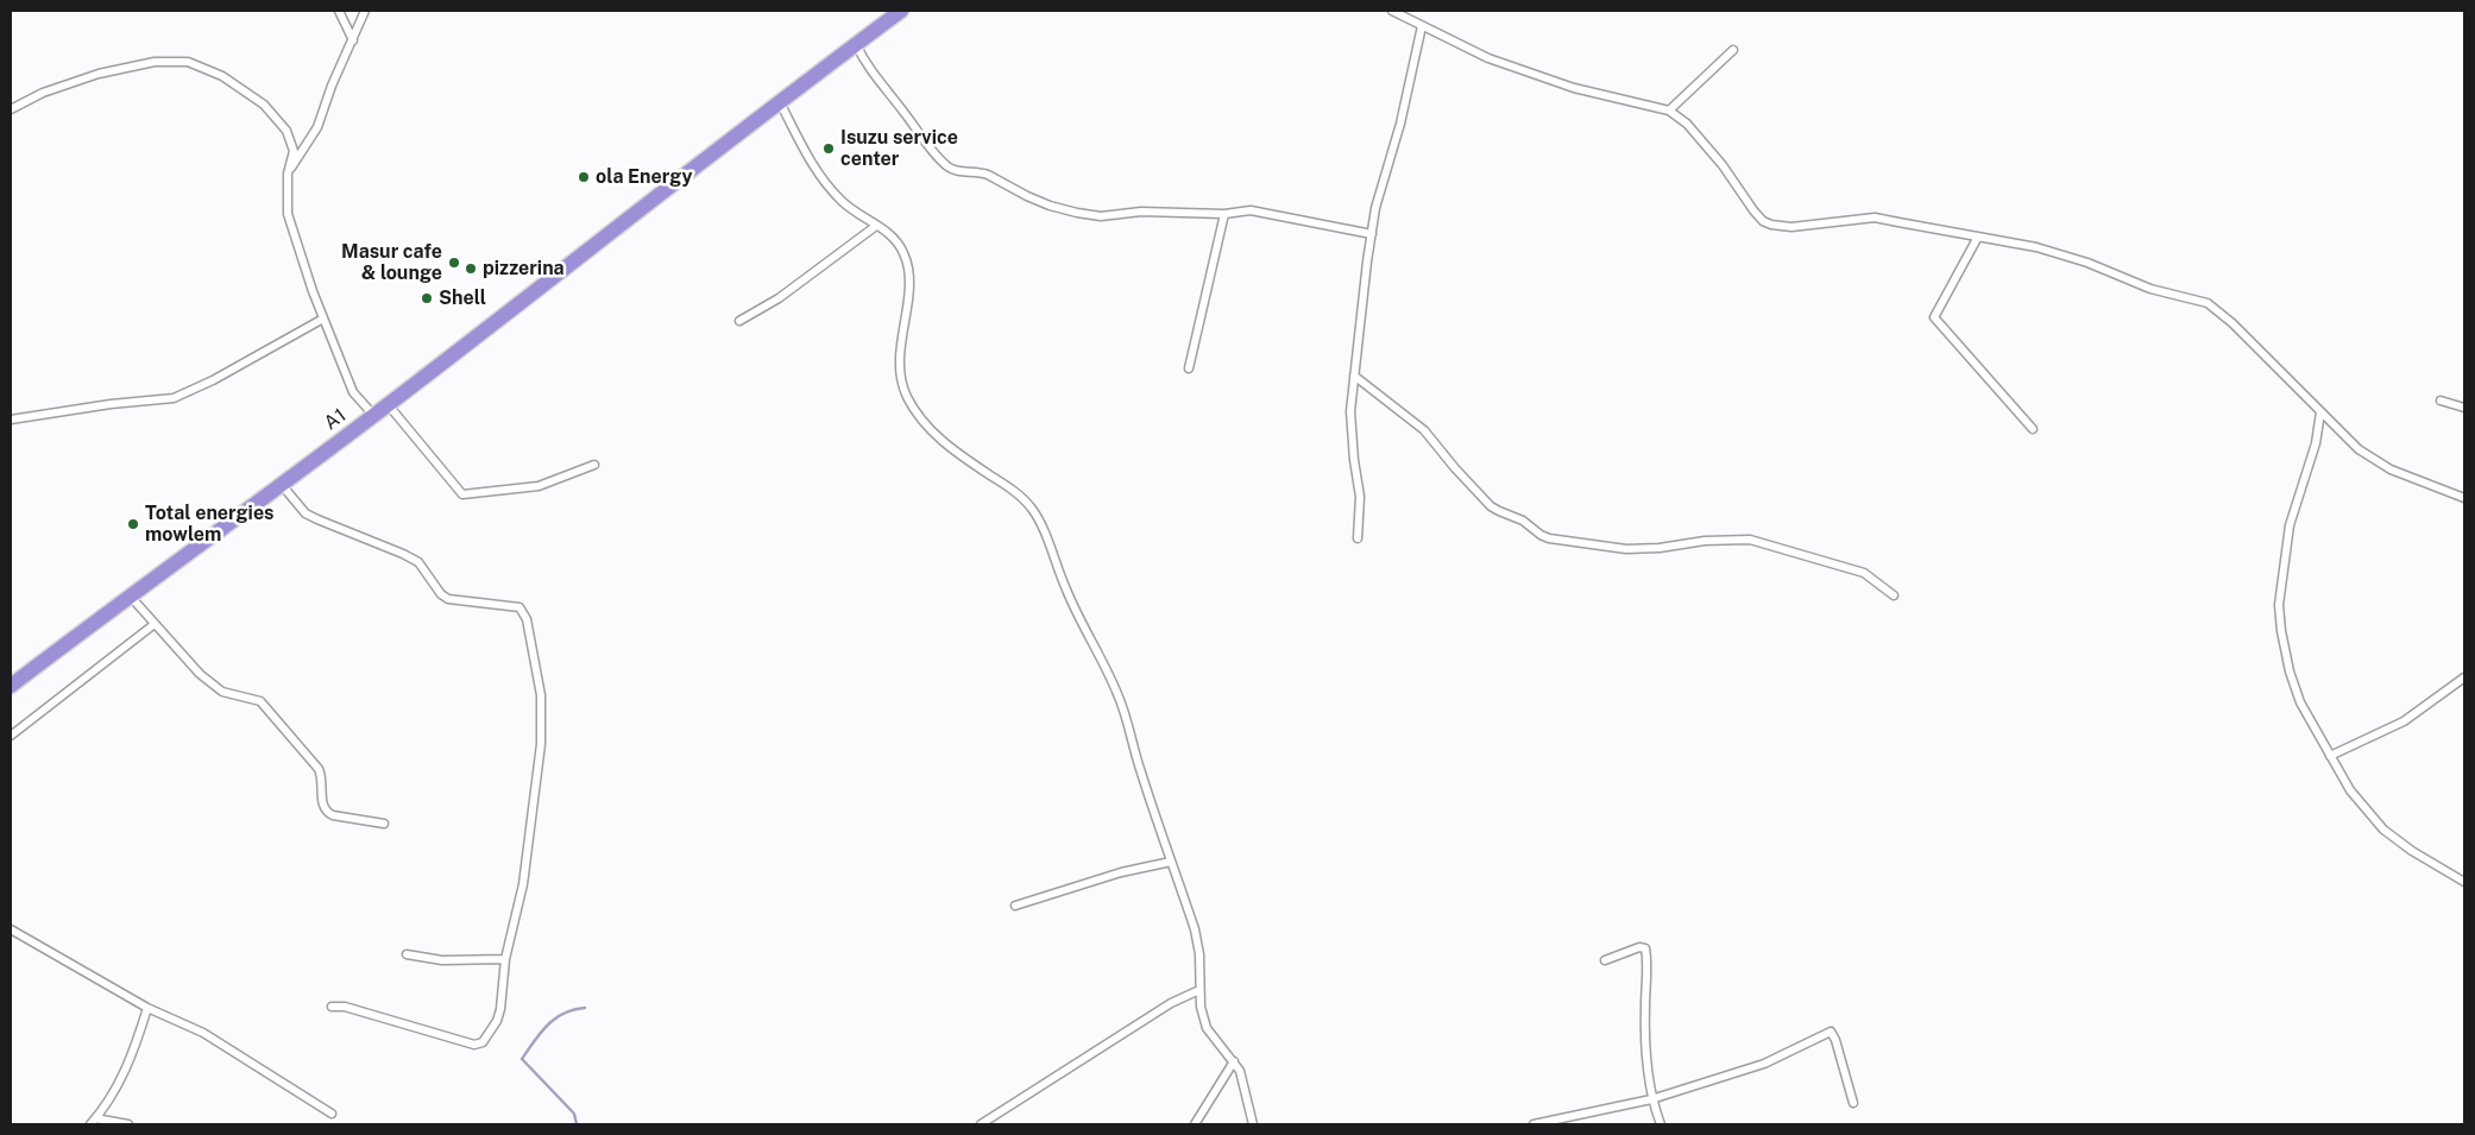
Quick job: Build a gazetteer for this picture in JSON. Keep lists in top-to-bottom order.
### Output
{
  "streets": {
    "highway": ["A1"]
  },
  "places": [
    "Isuzu service center",
    "ola Energy",
    "Masur cafe & lounge",
    "pizzerina",
    "Shell",
    "Total energies mowlem"
  ]
}
